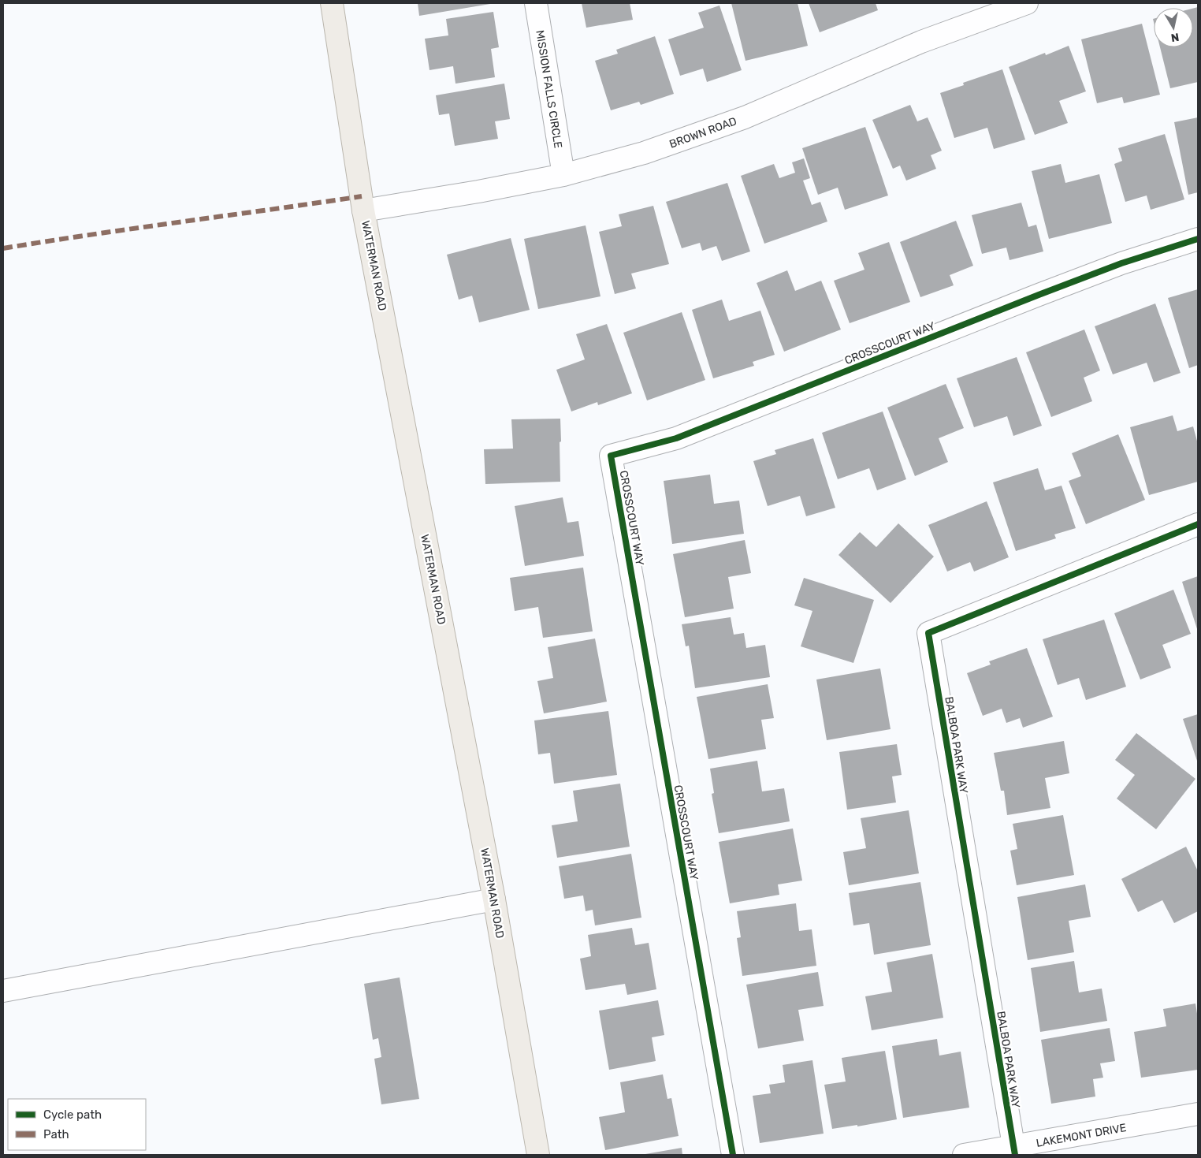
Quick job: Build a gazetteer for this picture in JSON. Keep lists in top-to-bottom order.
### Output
{
  "streets": {
    "main road": ["WATERMAN ROAD"],
    "street": [
      "MISSION FALLS CIRCLE",
      "BROWN ROAD",
      "CROSSCOURT WAY",
      "BALBOA PARK WAY",
      "LAKEMONT DRIVE"
    ]
  },
  "crossings": [
    ["MISSION FALLS CIRCLE", "BROWN ROAD"],
    ["BROWN ROAD", "WATERMAN ROAD"],
    ["BALBOA PARK WAY", "LAKEMONT DRIVE"]
  ],
  "legend": ["Cycle path", "Path"],
  "north": "bottom"
}
